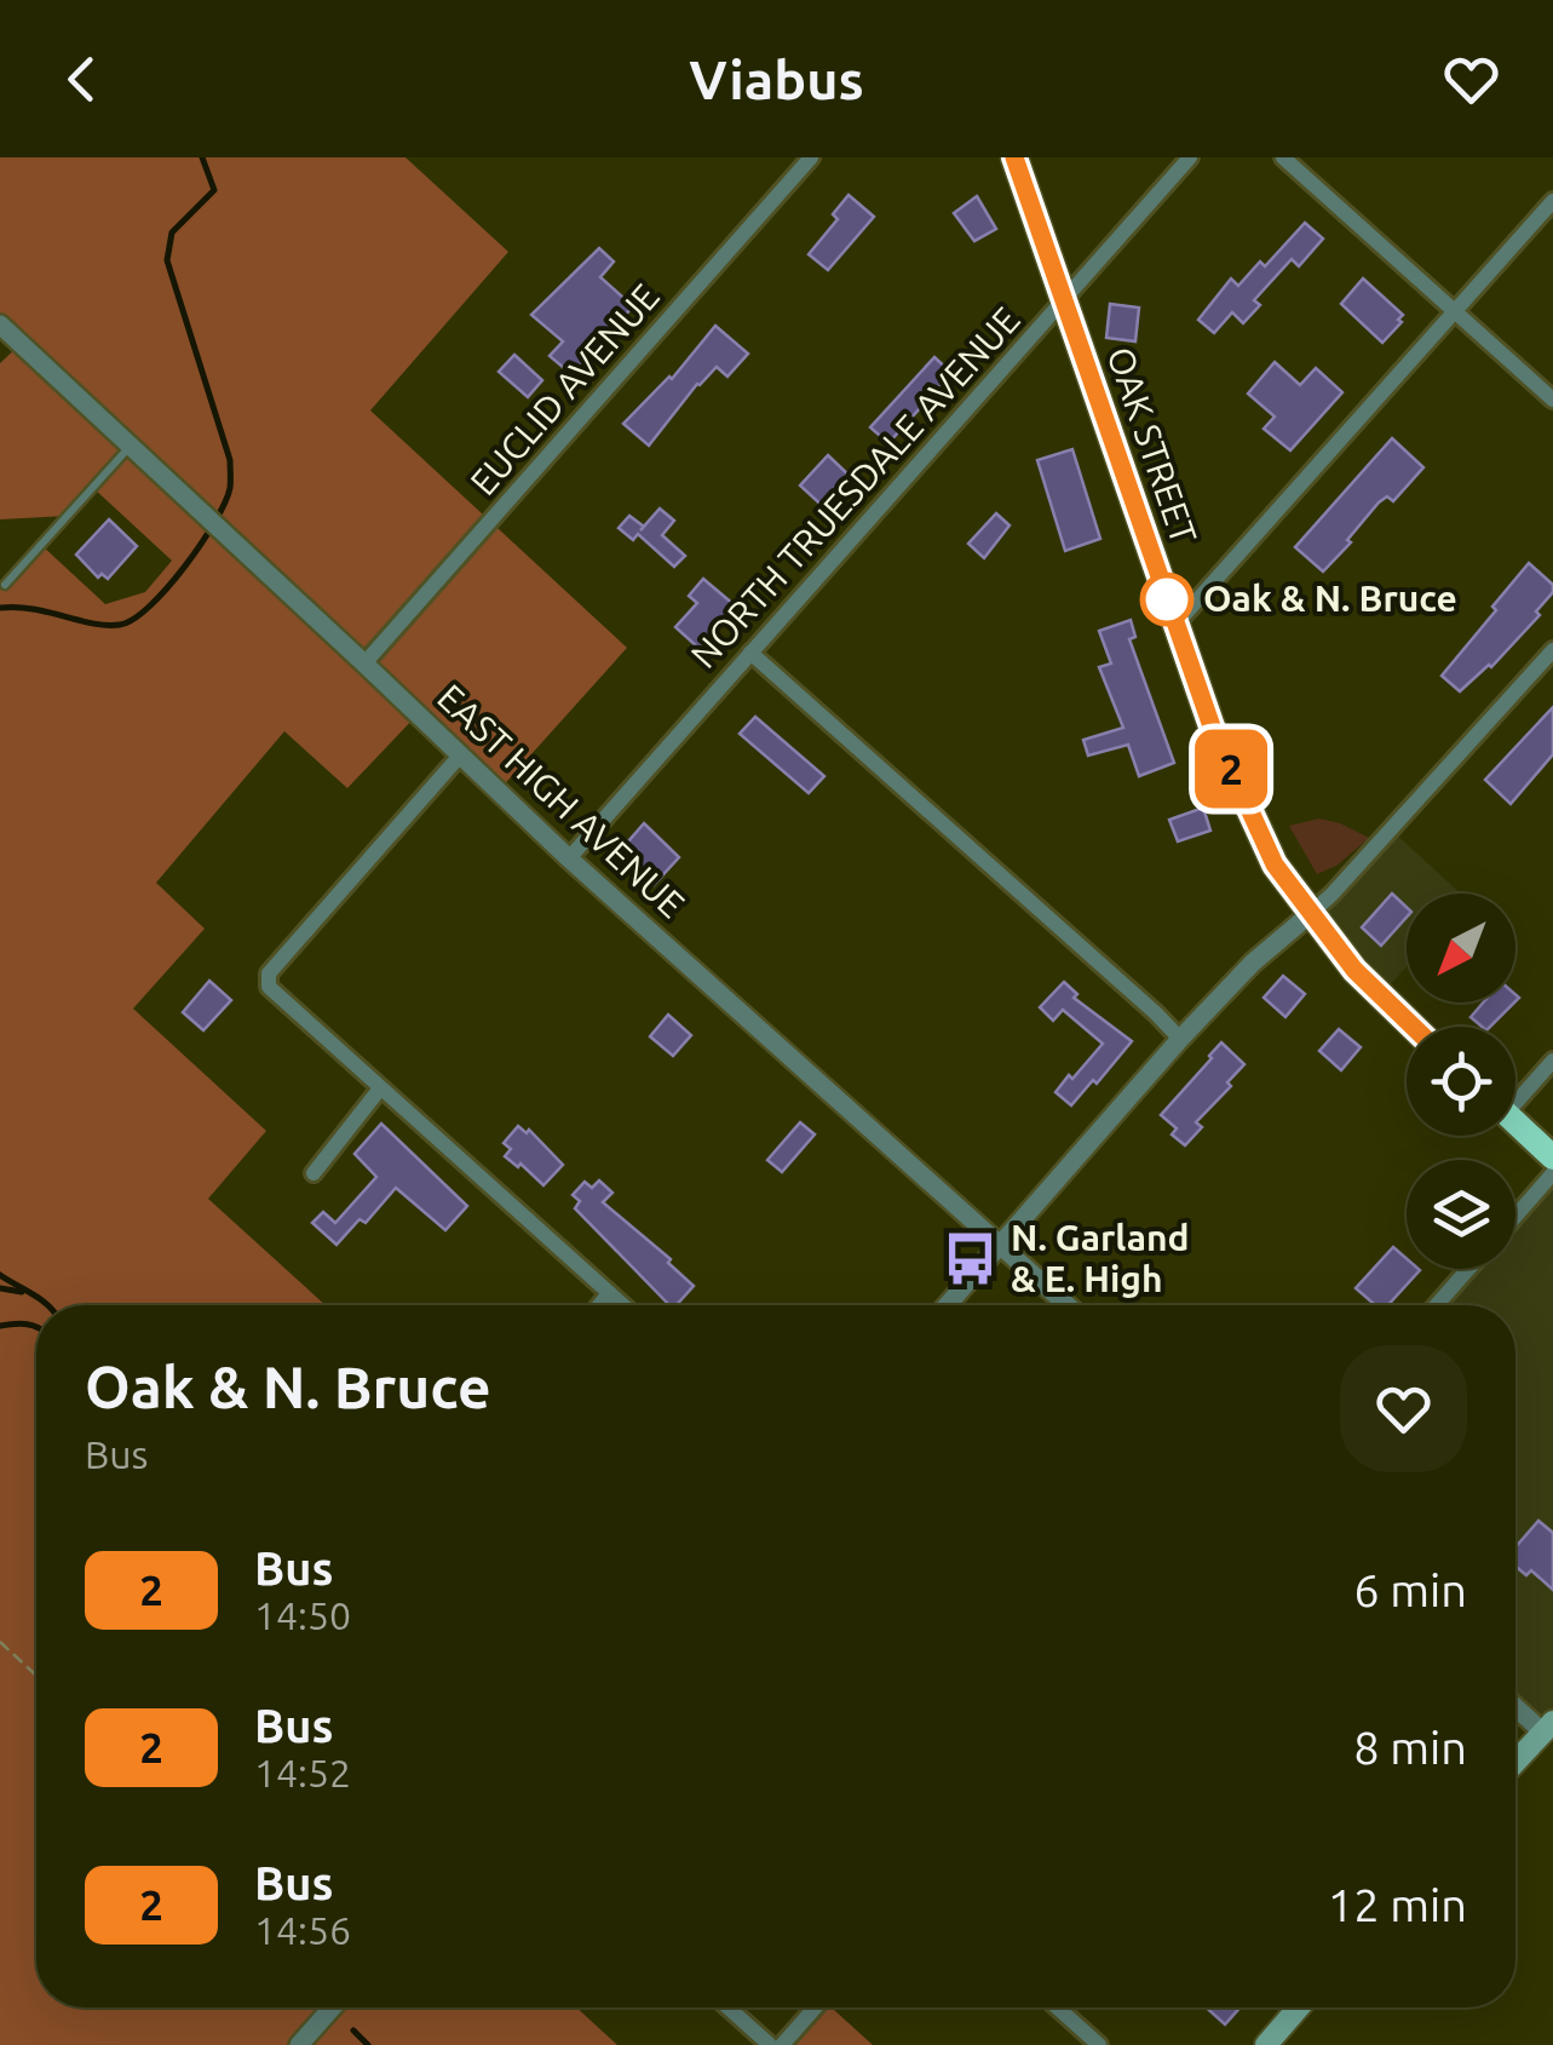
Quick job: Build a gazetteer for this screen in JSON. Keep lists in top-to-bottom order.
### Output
{
  "streets": {
    "highway": ["OAK STREET"],
    "street": ["EUCLID AVENUE", "NORTH TRUESDALE AVENUE", "EAST HIGH AVENUE"]
  },
  "crossings": [
    ["EUCLID AVENUE", "EAST HIGH AVENUE"],
    ["OAK STREET", "NORTH TRUESDALE AVENUE"],
    ["NORTH TRUESDALE AVENUE", "EAST HIGH AVENUE"]
  ],
  "places": {
    "other": ["Oak & N. Bruce"],
    "bus stop": ["N. Garland & E. High"]
  },
  "lines": ["bus line 2"],
  "north": "bottom left",
  "page": {
    "header": "Viabus",
    "on_map": "2",
    "heading": ["Oak & N. Bruce", "Bus"],
    "list": [
      {
        "mark": "2",
        "name": "Bus",
        "note": "14:50",
        "value": "6 min"
      },
      {
        "mark": "2",
        "name": "Bus",
        "note": "14:52",
        "value": "8 min"
      },
      {
        "mark": "2",
        "name": "Bus",
        "note": "14:56",
        "value": "12 min"
      }
    ]
  }
}
